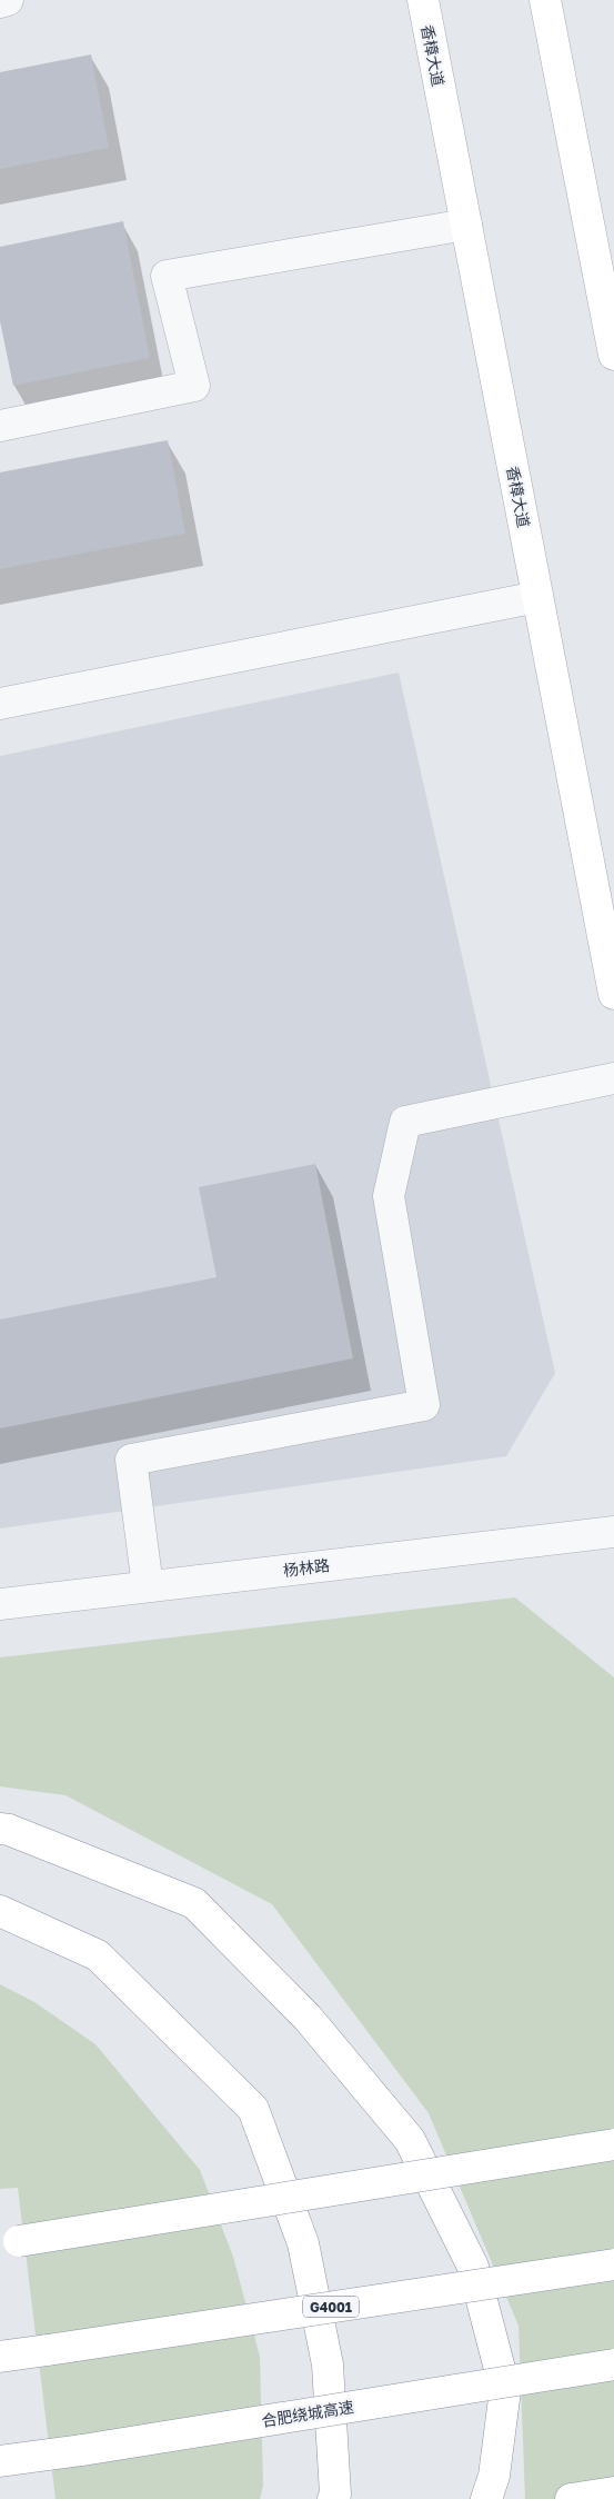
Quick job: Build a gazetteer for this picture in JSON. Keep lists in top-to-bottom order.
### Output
{
  "streets": {
    "main road": ["香樟大道", "G4001", "合肥绕城高速"],
    "street": ["杨林路"]
  }
}
